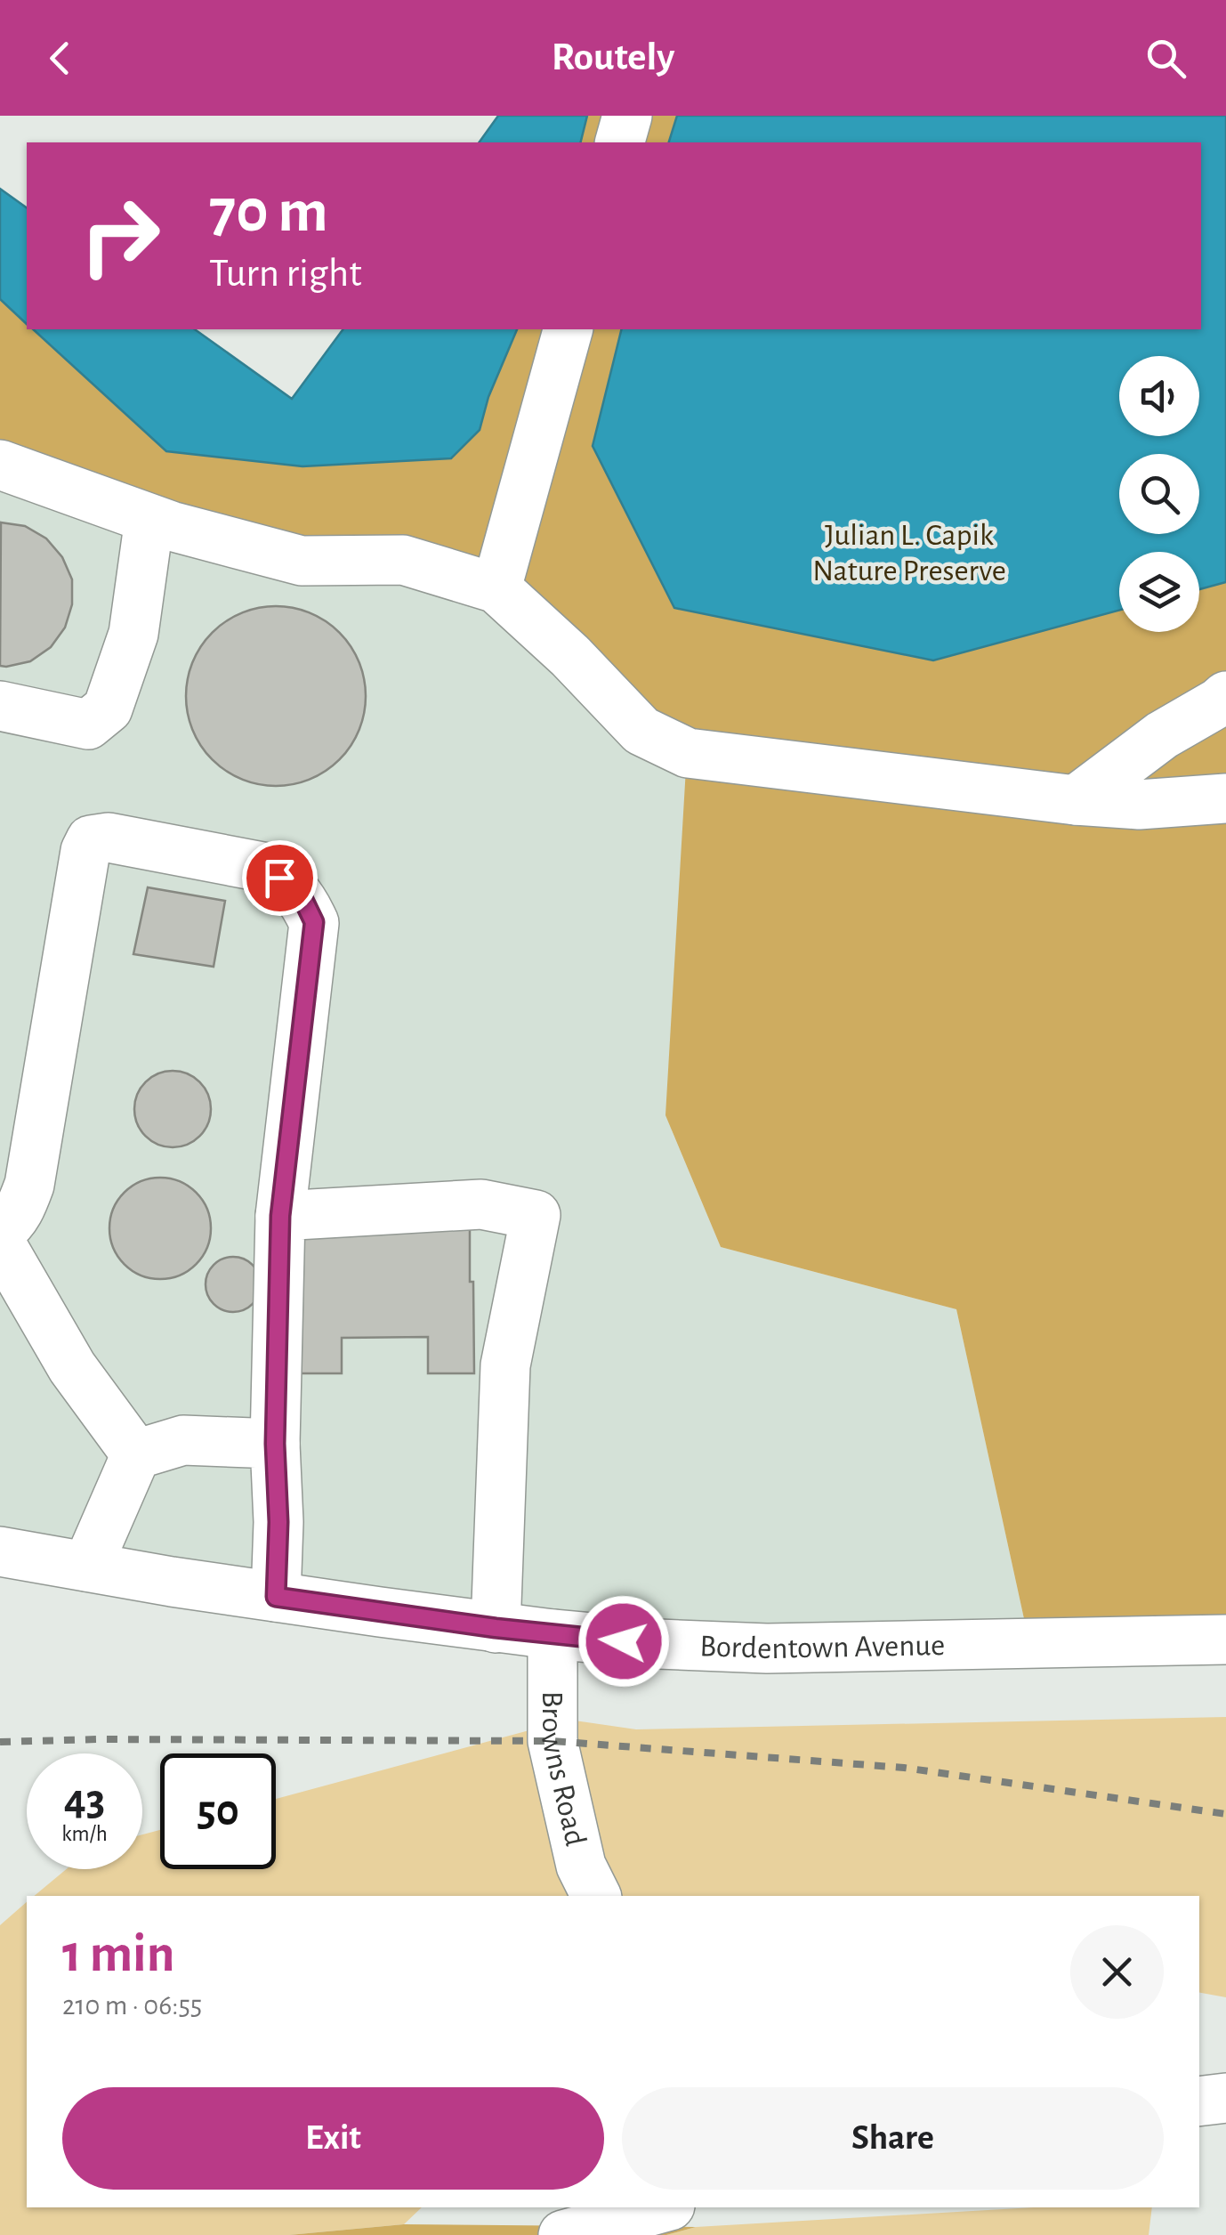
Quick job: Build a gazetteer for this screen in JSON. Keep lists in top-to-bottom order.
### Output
{
  "streets": {
    "main road": ["Bordentown Avenue", "Browns Road"]
  },
  "crossings": [
    ["Bordentown Avenue", "Browns Road"]
  ],
  "parks": ["Julian L. Capik Nature Preserve"],
  "page": {
    "header": "Routely",
    "turn": ["70 m", "Turn right"],
    "speed": "43 km/h",
    "limit": "50",
    "heading": ["1 min", "210 m · 06:55"],
    "buttons": ["Exit", "Share"]
  }
}
